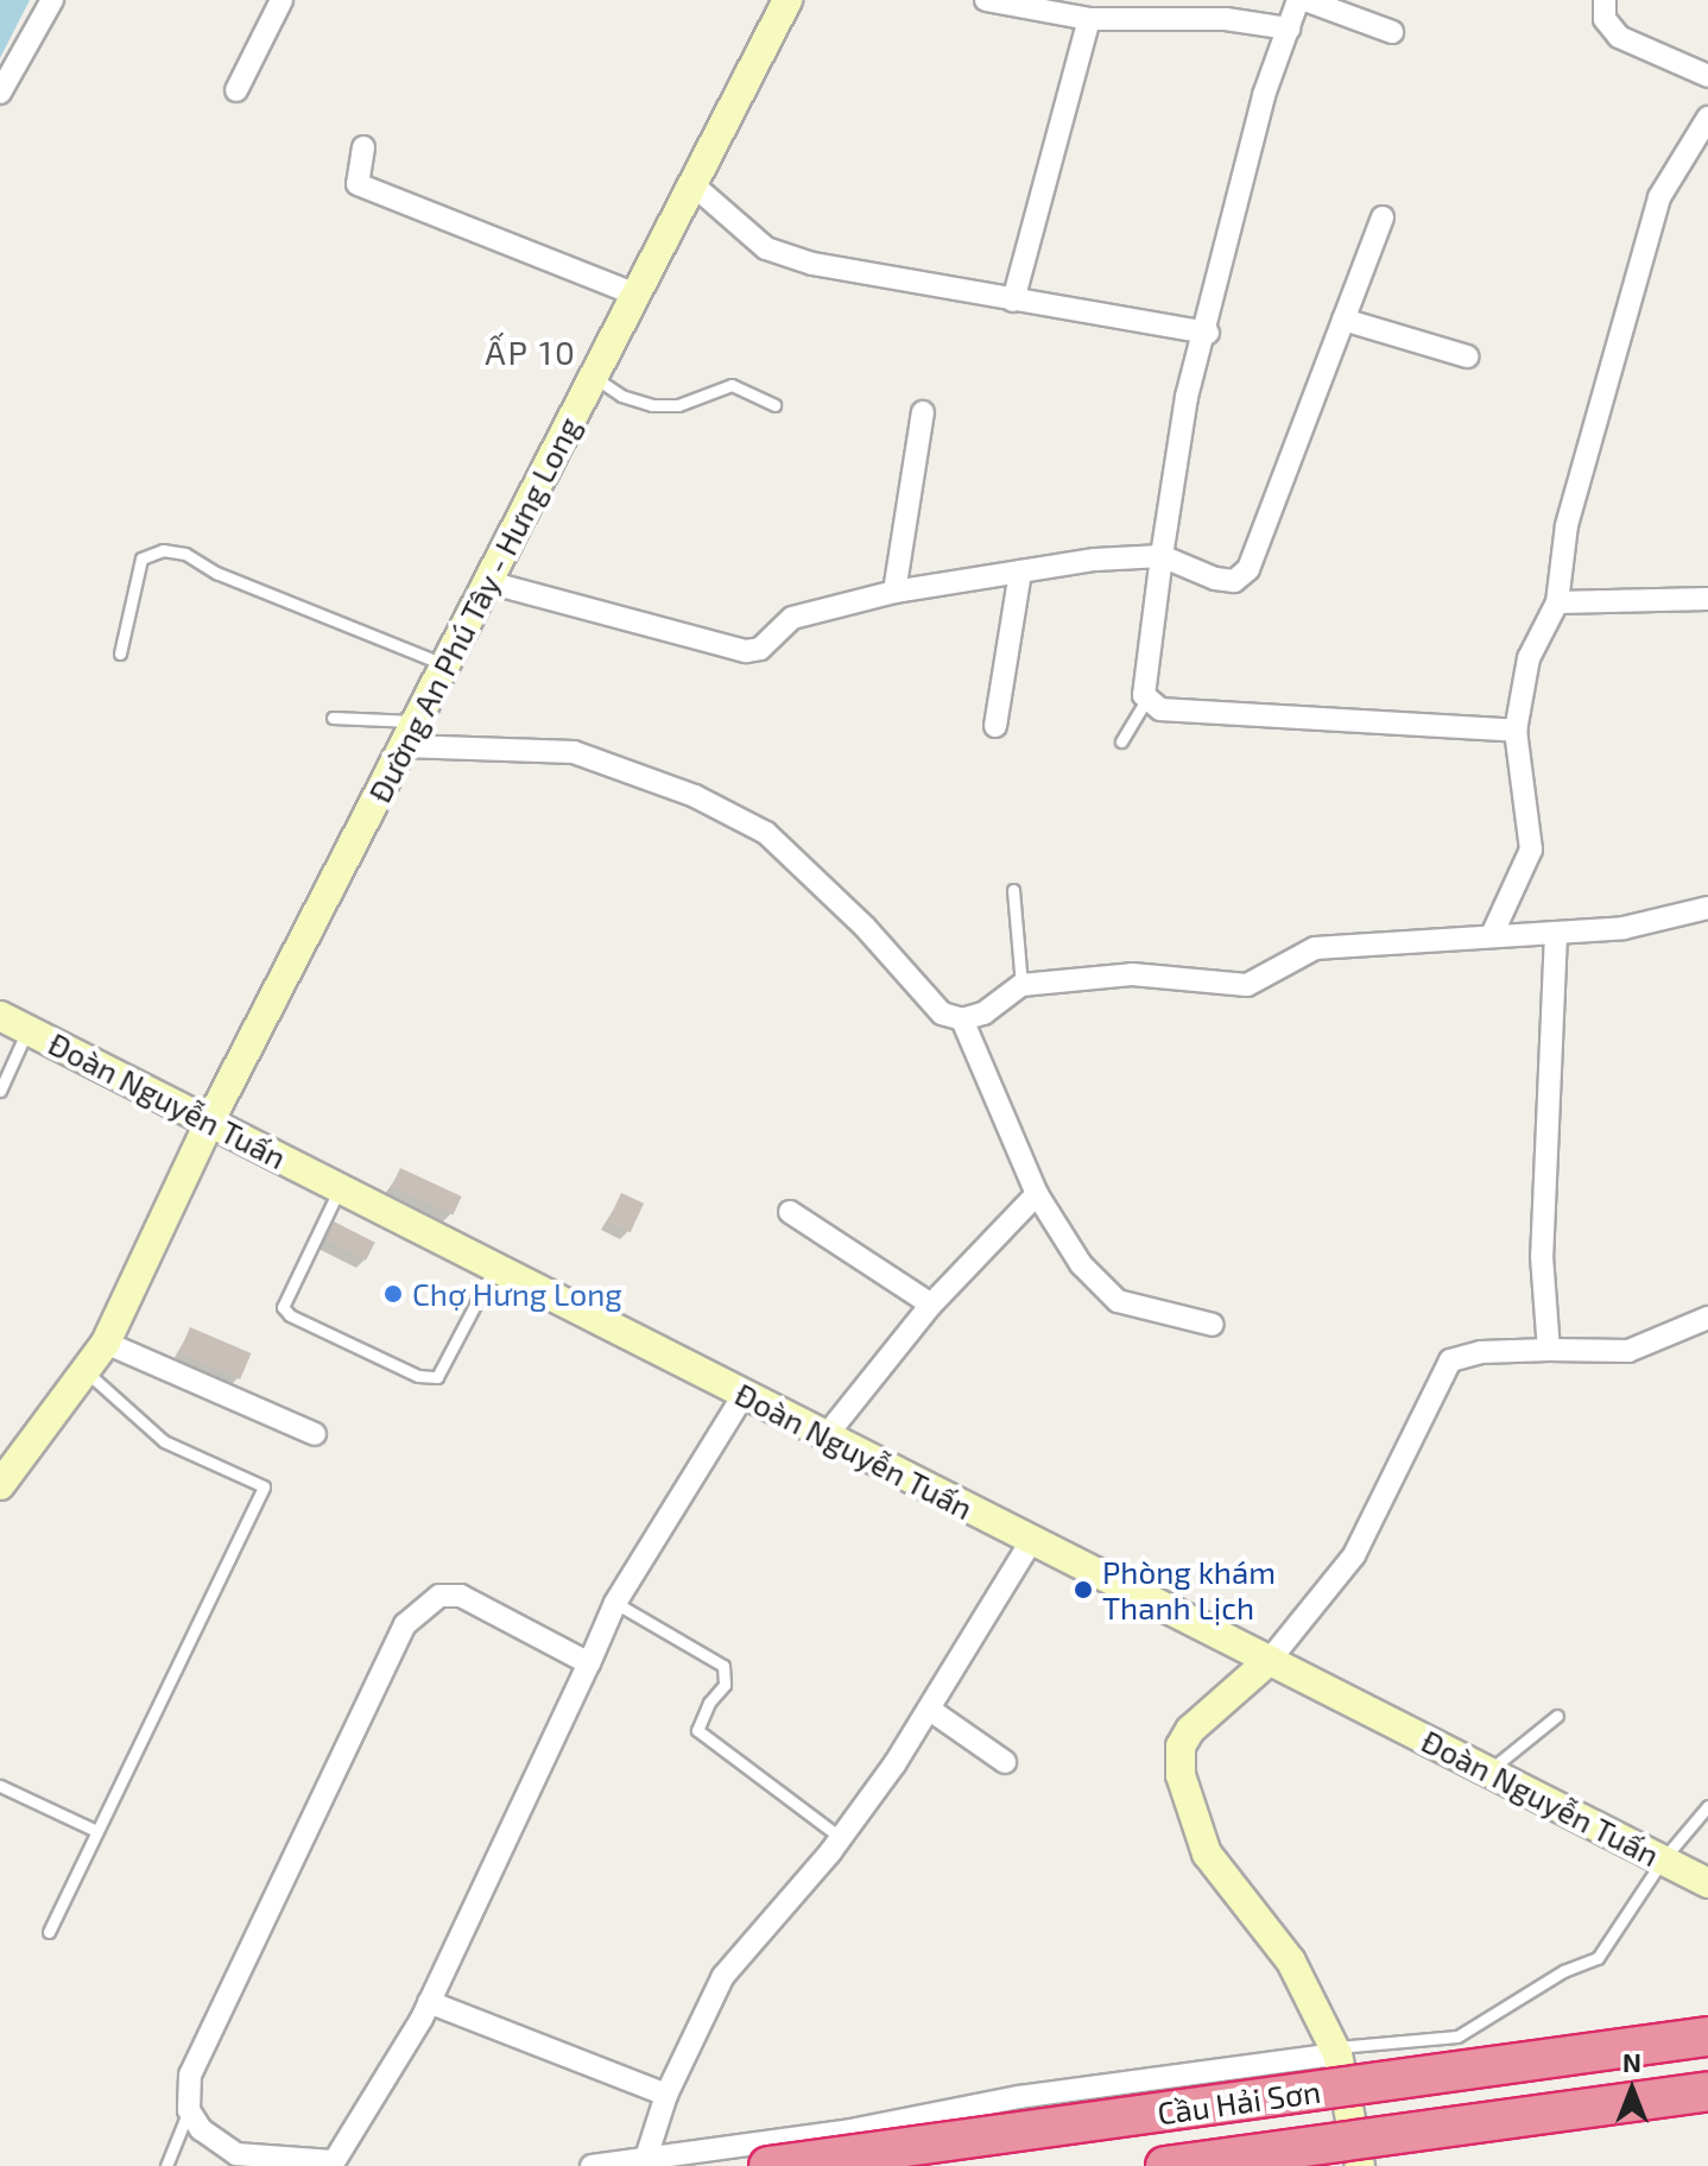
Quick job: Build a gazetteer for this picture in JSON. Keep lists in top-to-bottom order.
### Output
{
  "streets": {
    "highway": ["Cầu Hải Sơn"],
    "street": ["Đường An Phú Tây - Hưng Long", "Đoàn Nguyễn Tuấn"]
  },
  "crossings": [
    ["Đường An Phú Tây - Hưng Long", "Đoàn Nguyễn Tuấn"]
  ],
  "districts": ["ẤP 10"],
  "places": ["Chợ Hưng Long", "Phòng khám Thanh Lịch"],
  "north": "top"
}
